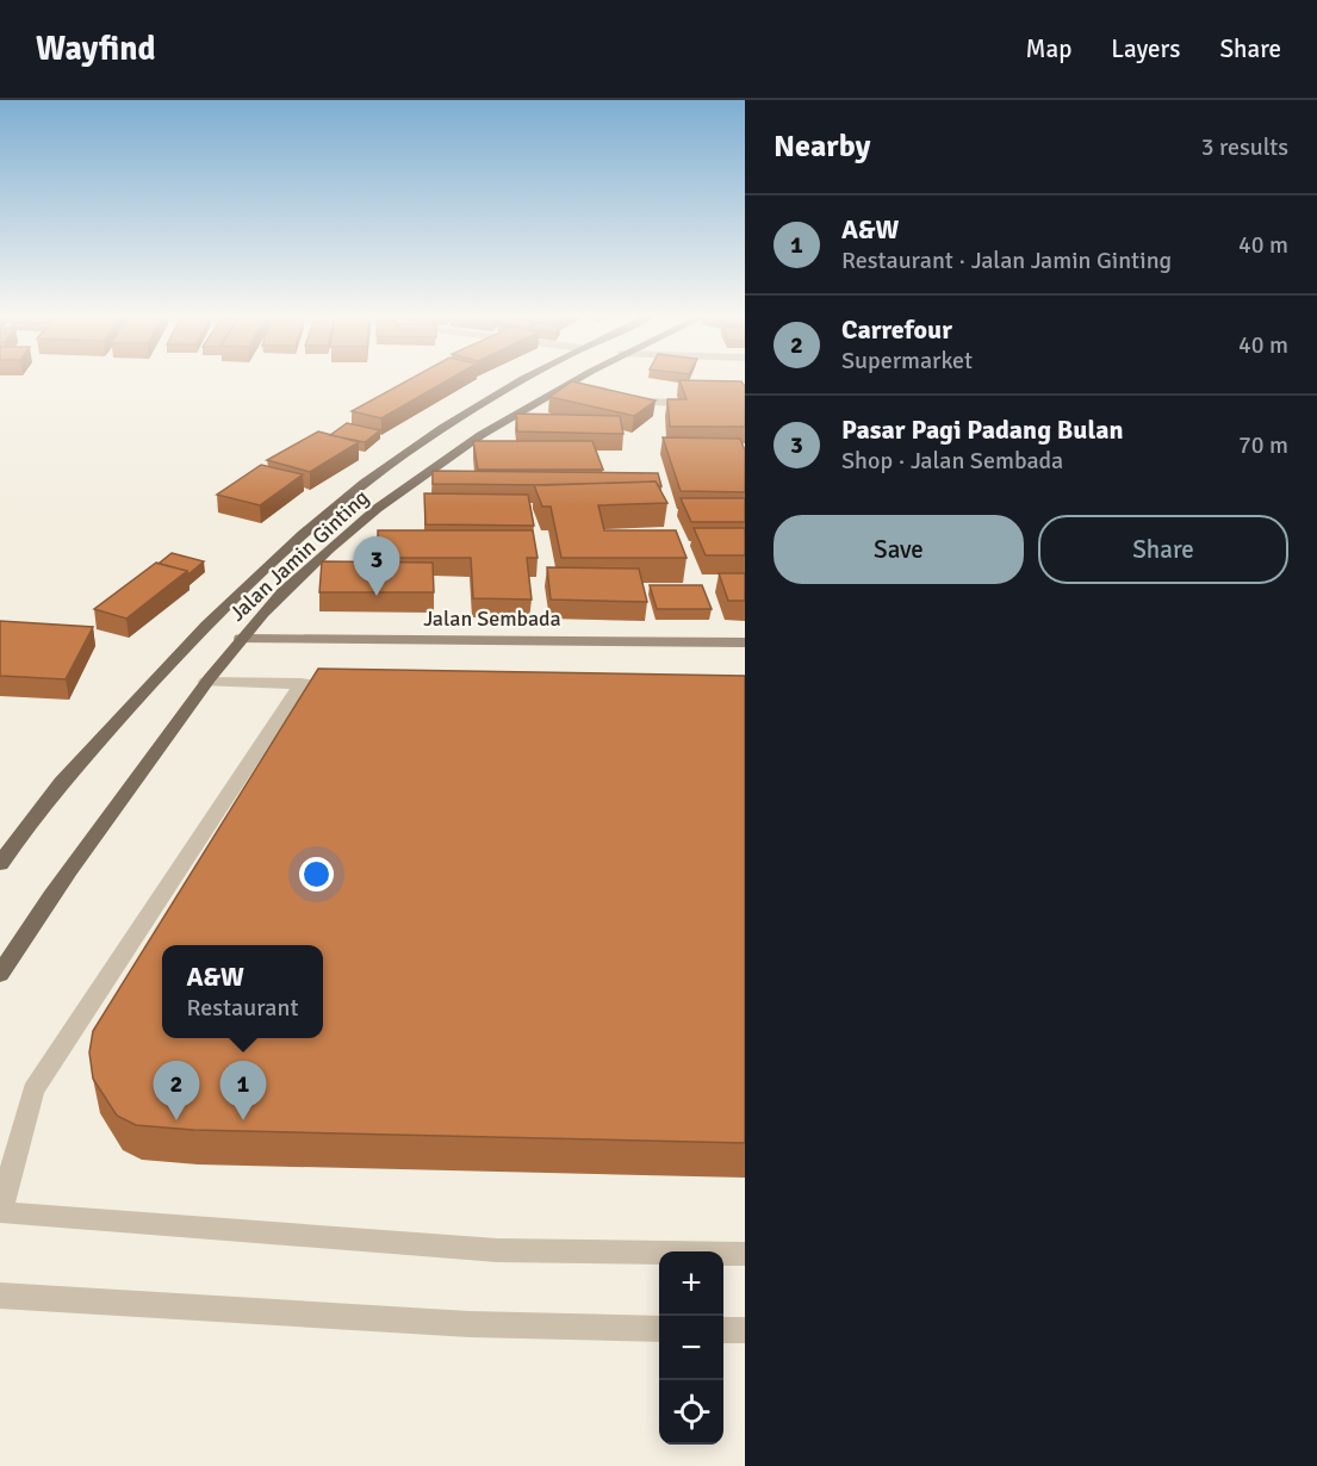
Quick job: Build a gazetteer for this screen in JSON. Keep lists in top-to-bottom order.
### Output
{
  "streets": {
    "main road": ["Jalan Jamin Ginting"],
    "street": ["Jalan Sembada"]
  },
  "crossings": [
    ["Jalan Jamin Ginting", "Jalan Sembada"]
  ],
  "page": {
    "header": "Wayfind",
    "nav": ["Map", "Layers", "Share"],
    "heading": ["Nearby", "3 results"],
    "list": [
      {
        "mark": "1",
        "name": "A&W",
        "note": "Restaurant · Jalan Jamin Ginting",
        "value": "40 m"
      },
      {
        "mark": "2",
        "name": "Carrefour",
        "note": "Supermarket",
        "value": "40 m"
      },
      {
        "mark": "3",
        "name": "Pasar Pagi Padang Bulan",
        "note": "Shop · Jalan Sembada",
        "value": "70 m"
      }
    ],
    "buttons": ["Save", "Share"],
    "pins": ["3", "1", "2"],
    "popup": ["A&W", "Restaurant"],
    "map_buttons": ["+", "−"]
  }
}
